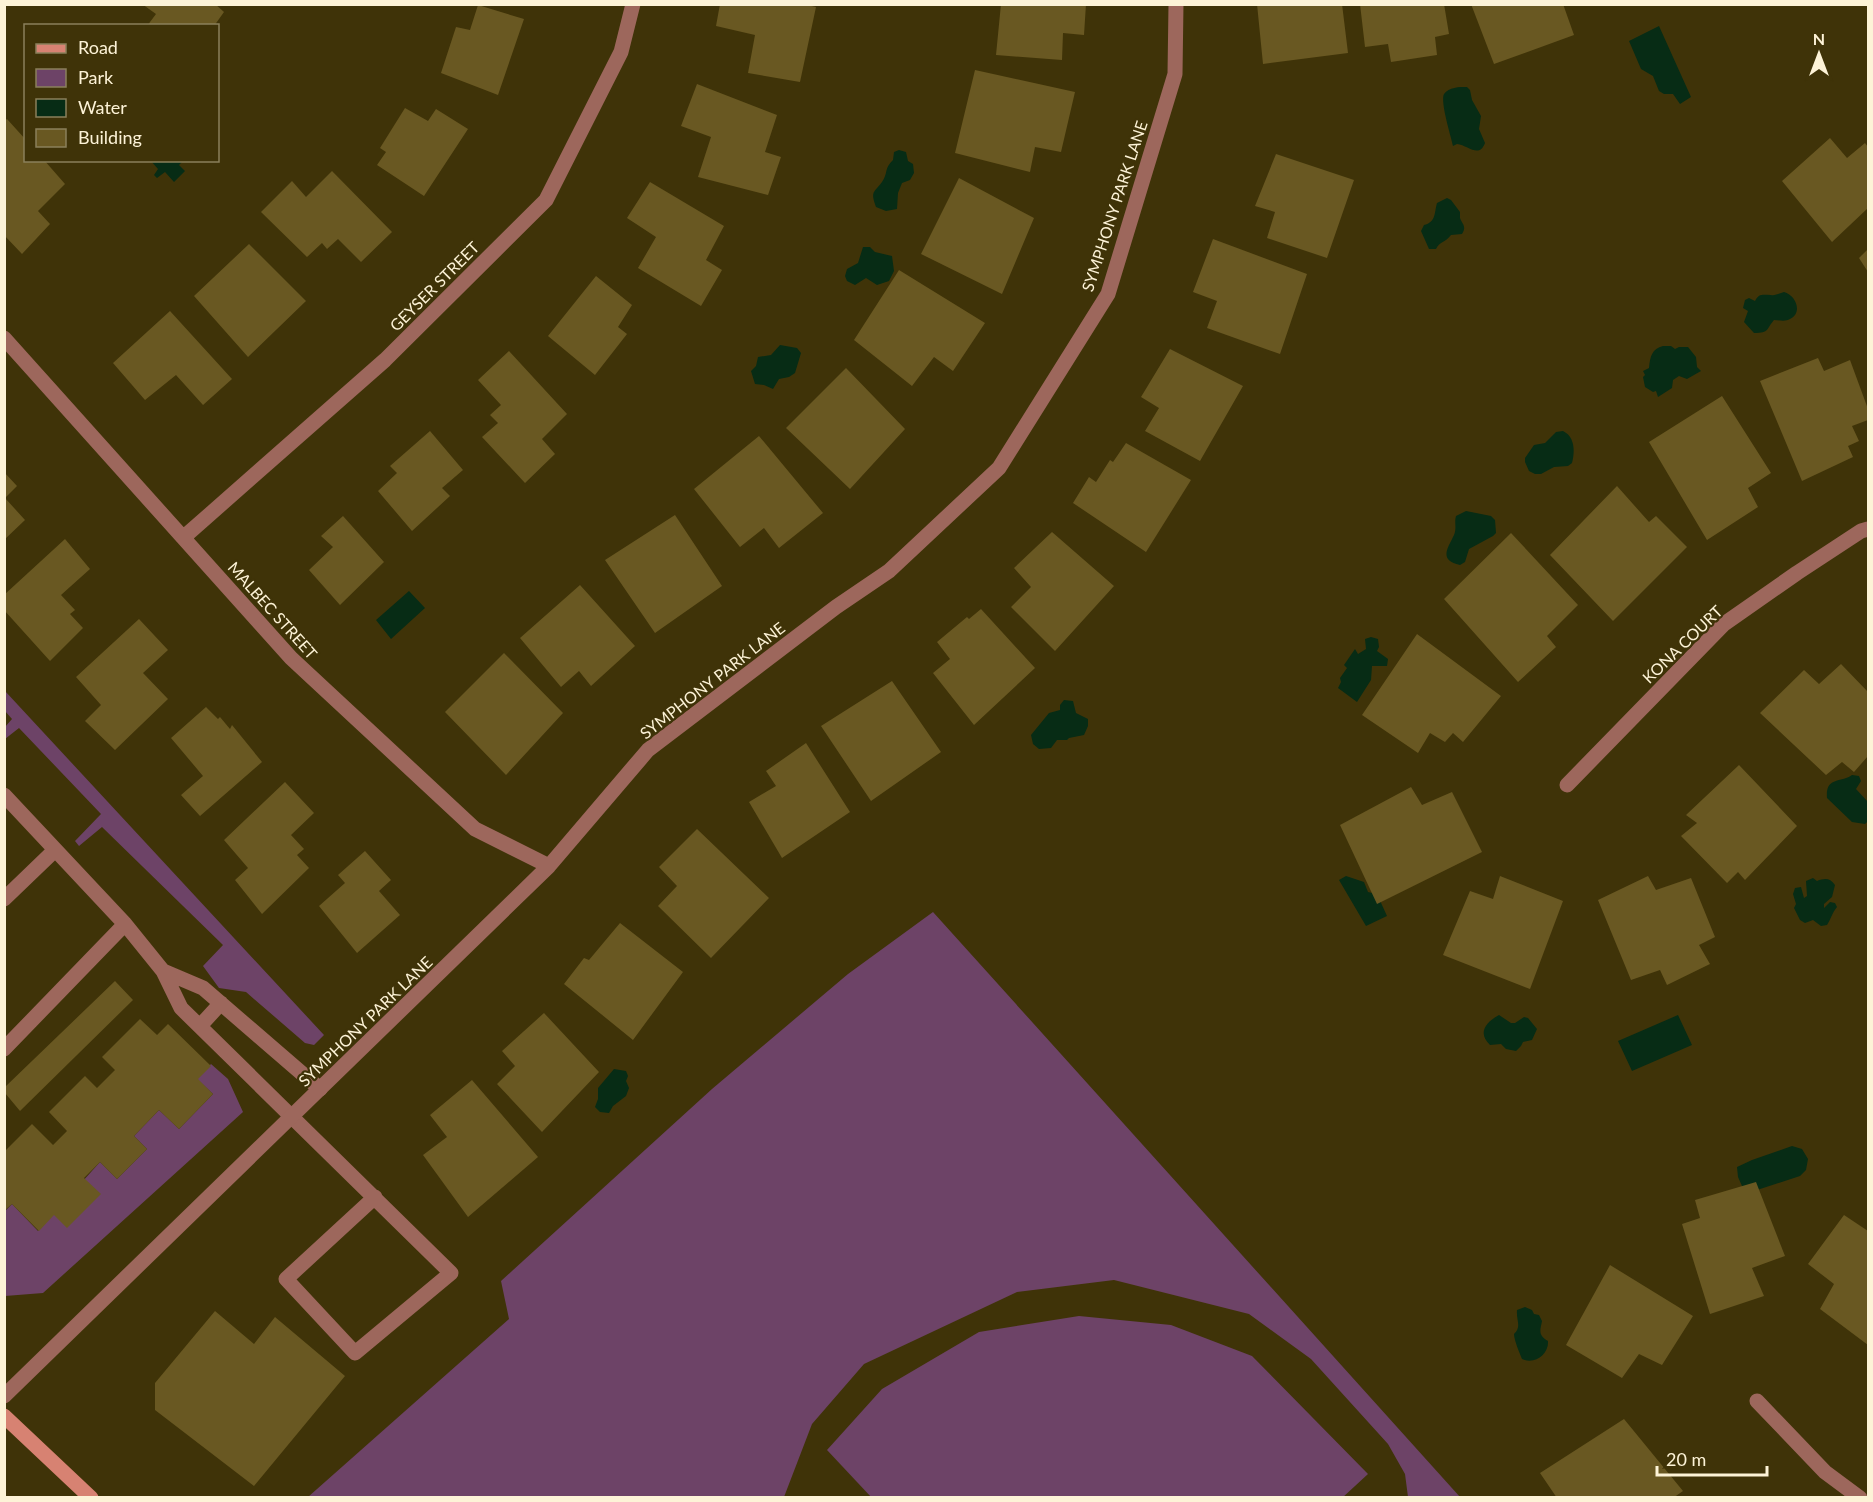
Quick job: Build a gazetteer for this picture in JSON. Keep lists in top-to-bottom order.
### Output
{
  "streets": {
    "street": [
      "SYMPHONY PARK LANE",
      "GEYSER STREET",
      "MALBEC STREET",
      "KONA COURT"
    ]
  },
  "crossings": [
    ["SYMPHONY PARK LANE", "MALBEC STREET"],
    ["GEYSER STREET", "MALBEC STREET"]
  ],
  "legend": [
    "Road",
    "Park",
    "Water",
    "Building"
  ],
  "scale_bar": "20 m",
  "north": "top"
}
